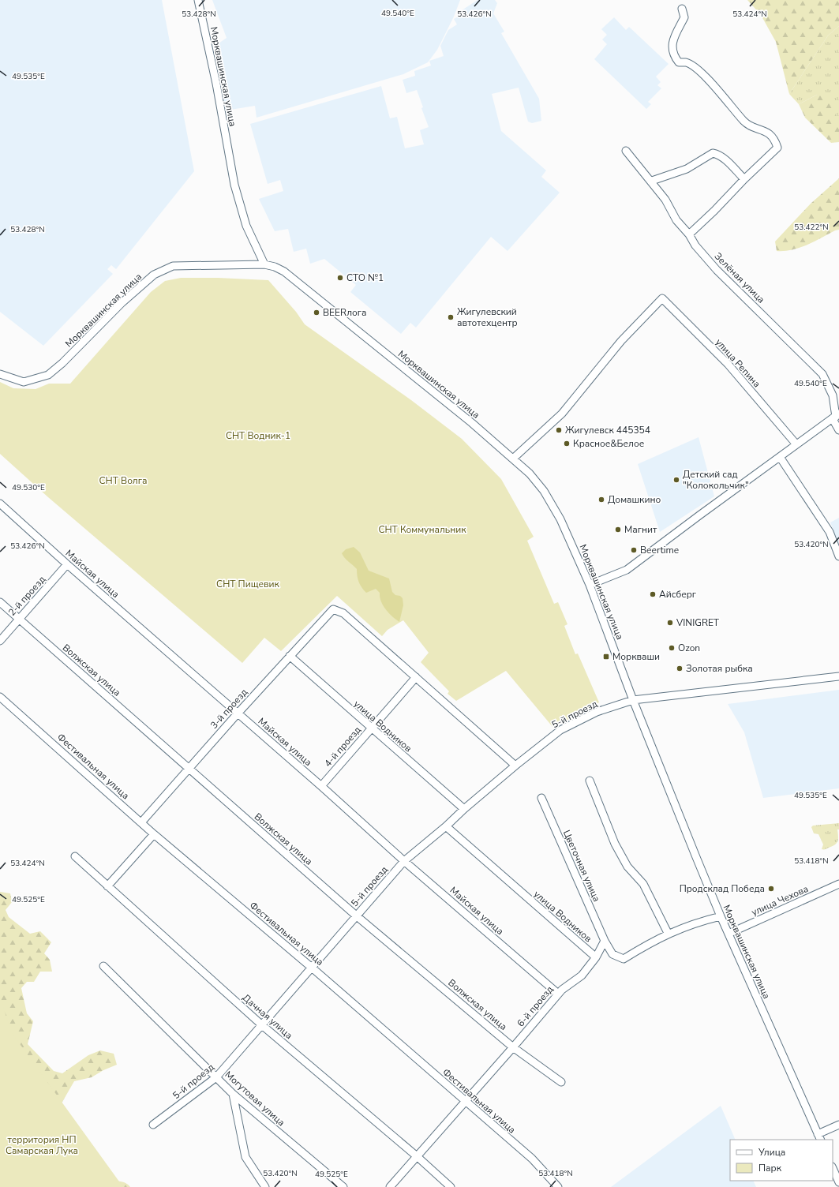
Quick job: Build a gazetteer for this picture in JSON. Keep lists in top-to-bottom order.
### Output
{
  "streets": {
    "street": [
      "Морквашинская улица",
      "Зелёная улица",
      "улица Репина",
      "Майская улица",
      "2-й проезд",
      "Волжская улица",
      "3-й проезд",
      "5-й проезд",
      "улица Водников",
      "4-й проезд",
      "Фестивальная улица",
      "Цветочная улица",
      "улица Чехова",
      "6-й проезд",
      "Дачная улица",
      "Могутовая улица"
    ]
  },
  "crossings": [
    ["Морквашинская улица", "улица Репина"],
    ["Морквашинская улица", "5-й проезд"],
    ["Морквашинская улица", "улица Чехова"],
    ["Майская улица", "2-й проезд"],
    ["Майская улица", "3-й проезд"],
    ["Майская улица", "5-й проезд"],
    ["Майская улица", "4-й проезд"],
    ["Майская улица", "6-й проезд"],
    ["2-й проезд", "Волжская улица"],
    ["Волжская улица", "3-й проезд"],
    ["Волжская улица", "5-й проезд"],
    ["Волжская улица", "6-й проезд"],
    ["3-й проезд", "улица Водников"],
    ["3-й проезд", "4-й проезд"],
    ["3-й проезд", "Фестивальная улица"],
    ["5-й проезд", "улица Водников"],
    ["5-й проезд", "Фестивальная улица"],
    ["5-й проезд", "Дачная улица"],
    ["5-й проезд", "Могутовая улица"],
    ["улица Водников", "4-й проезд"],
    ["улица Водников", "6-й проезд"],
    ["Фестивальная улица", "6-й проезд"],
    ["Цветочная улица", "6-й проезд"],
    ["6-й проезд", "Дачная улица"]
  ],
  "parks": [
    "СНТ Водник-1",
    "СНТ Волга",
    "СНТ Коммунальник",
    "СНТ Пищевик",
    "территория НП Самарская Лука"
  ],
  "places": {
    "other": [
      "СТО №1",
      "BEERлога",
      "Жигулевский автотехцентр",
      "Жигулевск 445354",
      "Красное&Белое",
      "Детский сад \"Колокольчик\"",
      "Домашкино",
      "Магнит",
      "Beertime",
      "Айсберг",
      "VINIGRET",
      "Ozon",
      "Золотая рыбка",
      "Продсклад Победа"
    ],
    "transit": ["Моркваши"]
  },
  "legend": ["Улица", "Парк"],
  "coordinates": [
    "49.540°E",
    "53.428°N",
    "53.426°N",
    "53.424°N",
    "49.535°E",
    "53.422°N",
    "49.530°E",
    "53.420°N",
    "53.418°N",
    "49.525°E"
  ]
}
